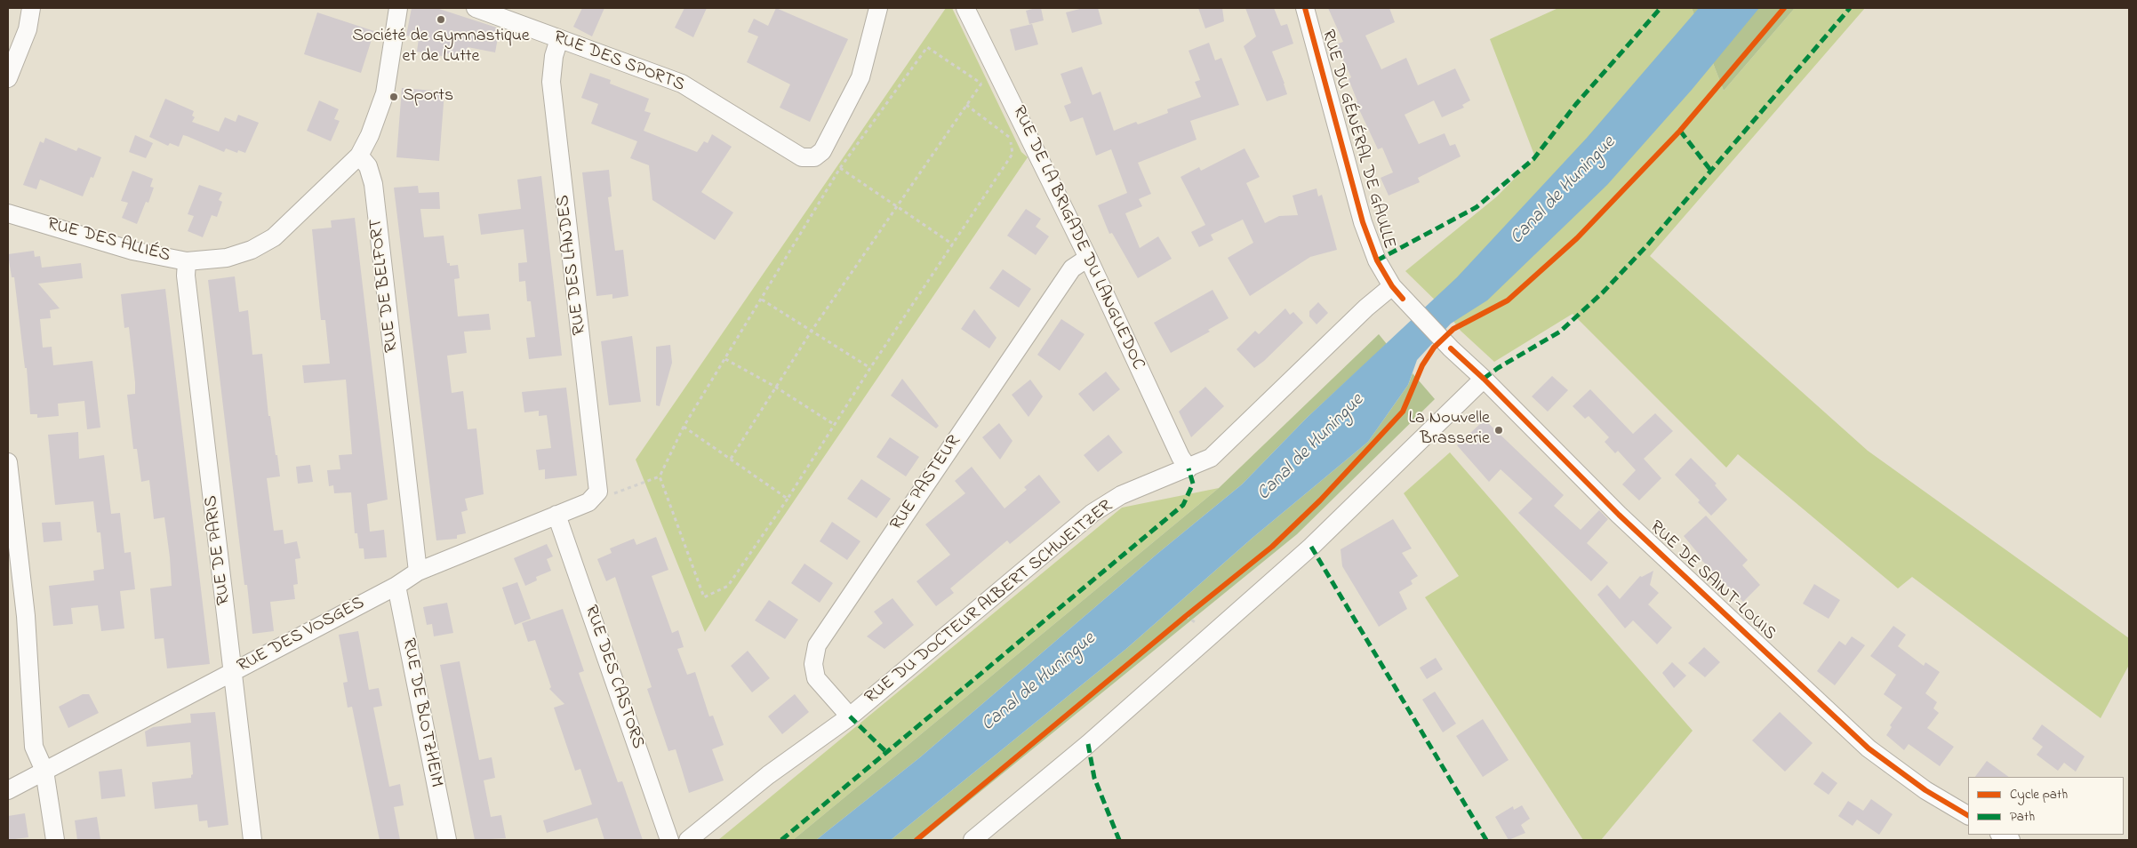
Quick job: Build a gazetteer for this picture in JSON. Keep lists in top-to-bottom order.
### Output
{
  "streets": {
    "street": [
      "RUE DES SPORTS",
      "RUE DU GÉNÉRAL DE GAULLE",
      "RUE DE LA BRIGADE DU LANGUEDOC",
      "RUE DES ALLIÉS",
      "RUE DES LANDES",
      "RUE DE BELFORT",
      "RUE PASTEUR",
      "RUE DE PARIS",
      "RUE DE SAINT-LOUIS",
      "RUE DU DOCTEUR ALBERT SCHWEITZER",
      "RUE DES VOSGES",
      "RUE DES CASTORS",
      "RUE DE BLOTZHEIM"
    ]
  },
  "crossings": [
    ["RUE DES SPORTS", "RUE DES LANDES"],
    ["RUE DU GÉNÉRAL DE GAULLE", "RUE DE SAINT-LOUIS"],
    ["RUE DU GÉNÉRAL DE GAULLE", "RUE DU DOCTEUR ALBERT SCHWEITZER"],
    ["RUE DE LA BRIGADE DU LANGUEDOC", "RUE PASTEUR"],
    ["RUE DE LA BRIGADE DU LANGUEDOC", "RUE DU DOCTEUR ALBERT SCHWEITZER"],
    ["RUE DES ALLIÉS", "RUE DE BELFORT"],
    ["RUE DES ALLIÉS", "RUE DE PARIS"],
    ["RUE DES LANDES", "RUE DES VOSGES"],
    ["RUE DE BELFORT", "RUE DES VOSGES"],
    ["RUE PASTEUR", "RUE DU DOCTEUR ALBERT SCHWEITZER"],
    ["RUE DE PARIS", "RUE DES VOSGES"],
    ["RUE DES VOSGES", "RUE DES CASTORS"],
    ["RUE DES VOSGES", "RUE DE BLOTZHEIM"]
  ],
  "water": ["Canal de Huningue"],
  "places": ["Société de Gymnastique et de Lutte", "Sports", "La Nouvelle Brasserie"],
  "legend": ["Cycle path", "Path"]
}
